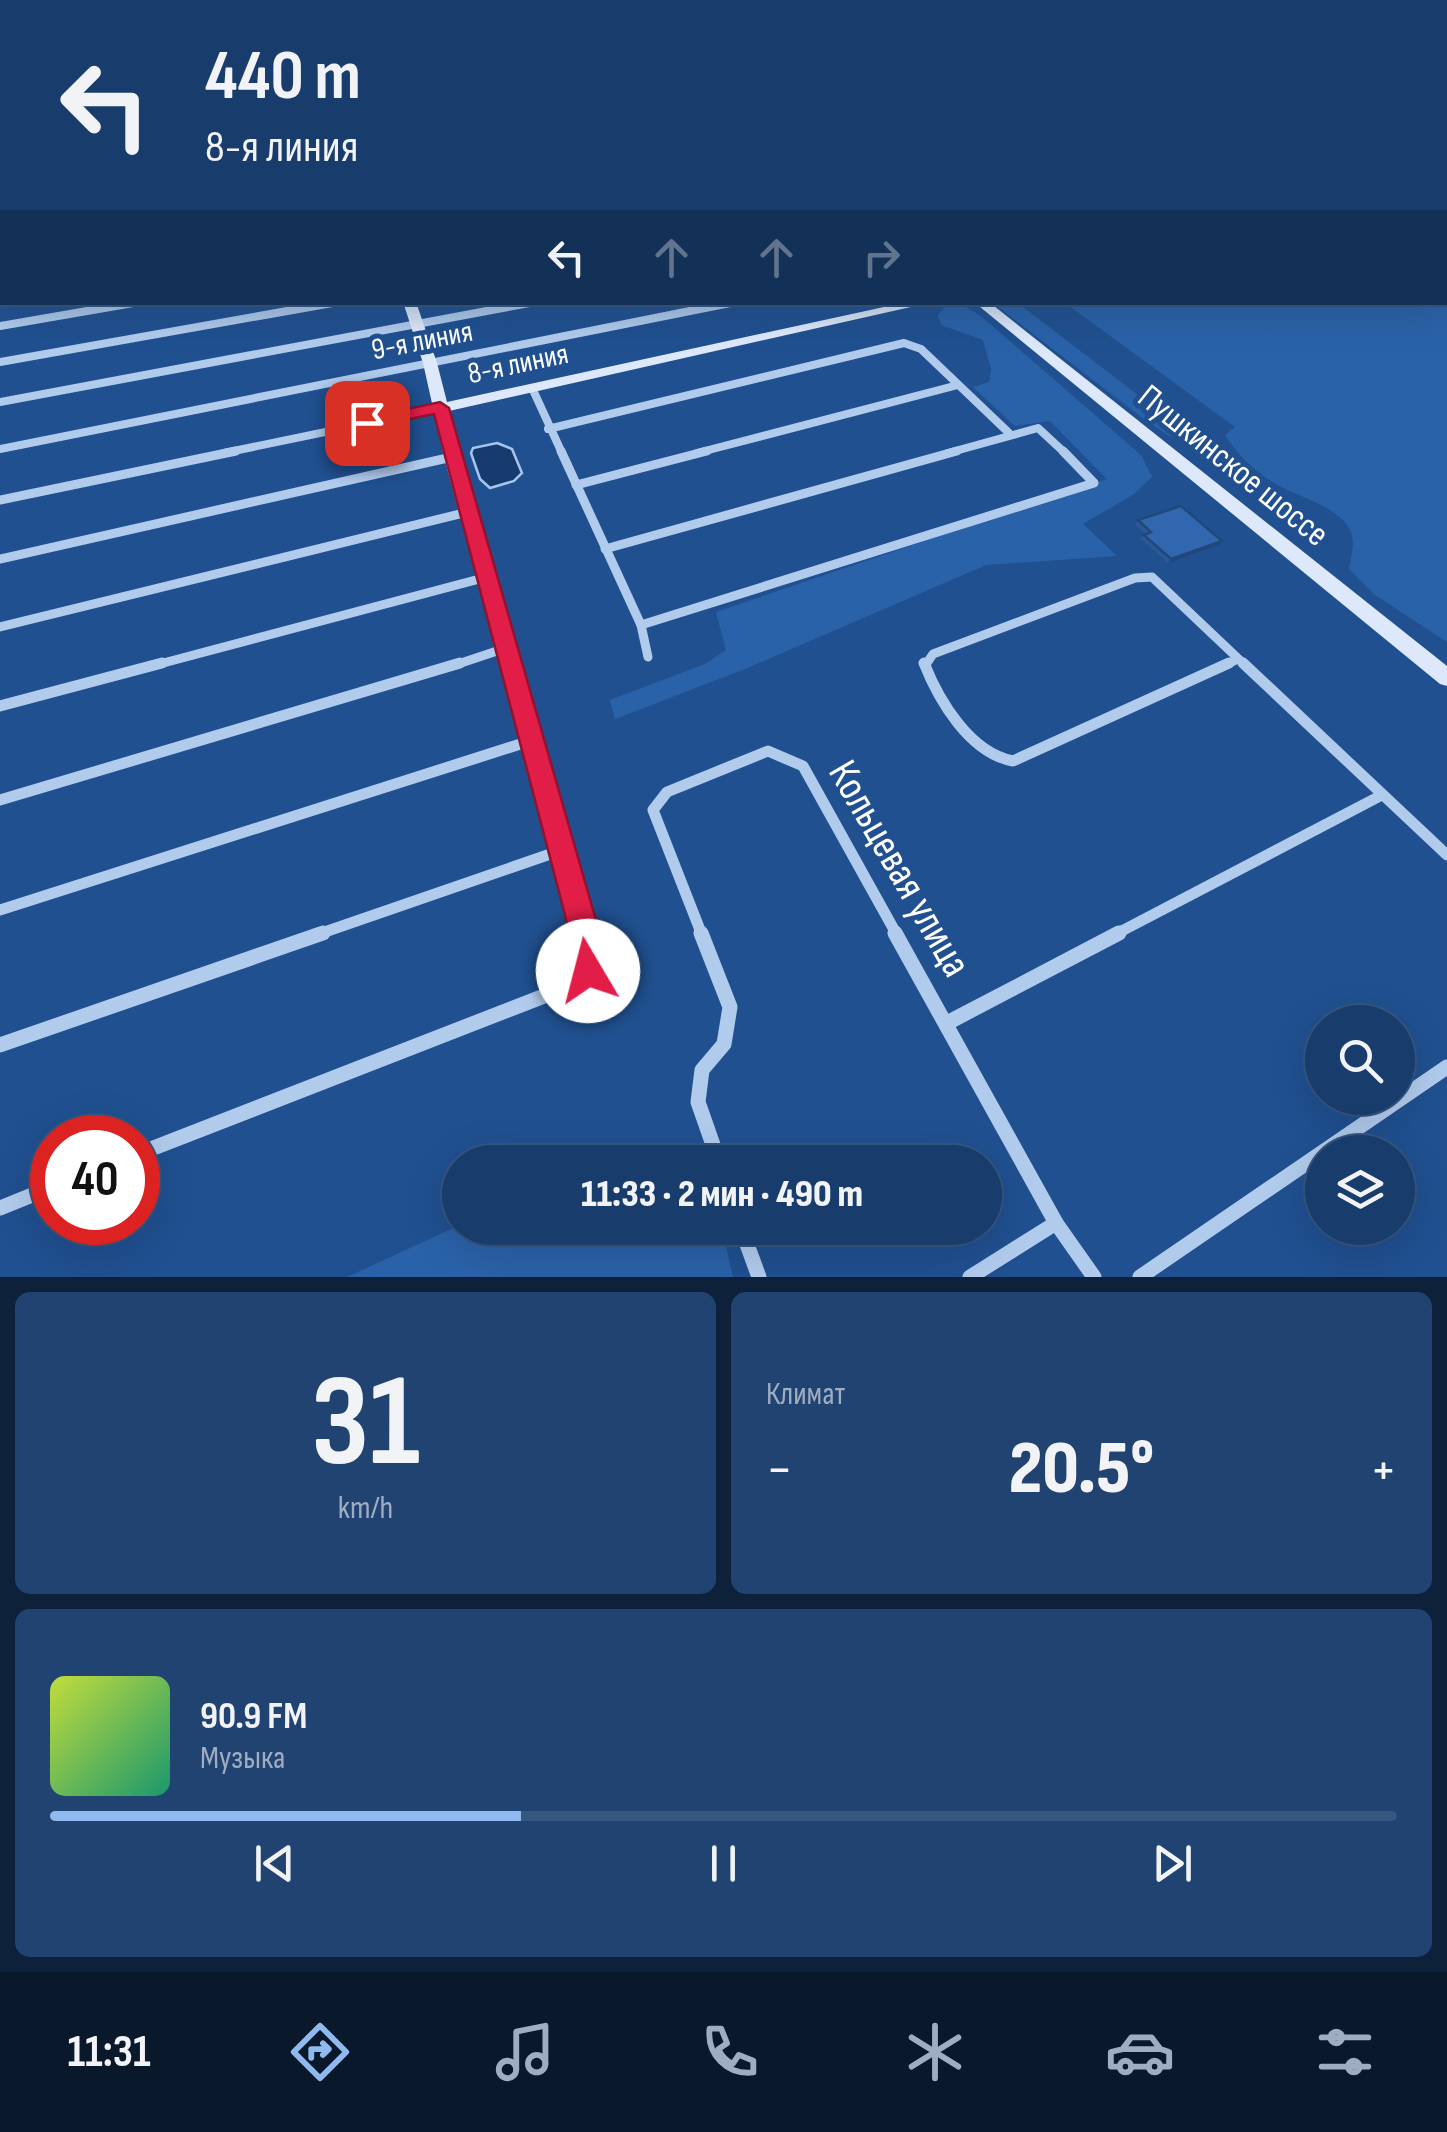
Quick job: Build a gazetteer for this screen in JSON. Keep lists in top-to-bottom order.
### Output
{
  "streets": {
    "street": [
      "9-я линия",
      "8-я линия",
      "Пушкинское шоссе",
      "Кольцевая улица"
    ]
  },
  "page": {
    "turn": ["440 m", "8-я линия"],
    "limit": "40",
    "trip": "11:33 · 2 мин · 490 m",
    "tile": [
      ["31", "km/h"],
      "Климат"
    ],
    "heat": ["−", "20.5°", "+"],
    "song": ["90.9 FM", "Музыка"],
    "tabs": "11:31"
  }
}
